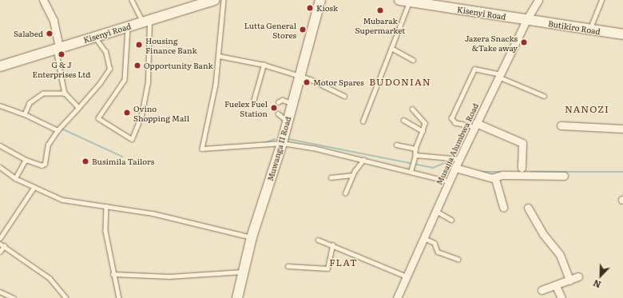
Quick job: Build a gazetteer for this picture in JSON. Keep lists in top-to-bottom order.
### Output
{
  "streets": {
    "main road": ["Kisenyi Road", "Butikiro Road", "Muwanga II Road"],
    "street": ["Musajja Alumbwa Road"]
  },
  "crossings": [
    ["Kisenyi Road", "Butikiro Road"],
    ["Kisenyi Road", "Musajja Alumbwa Road"],
    ["Butikiro Road", "Musajja Alumbwa Road"]
  ],
  "districts": ["BUDONIAN", "NANOZI", "FLAT"],
  "places": [
    "Kiosk",
    "Mubarak Supermarket",
    "Lutta General Stores",
    "Salabed",
    "Jazera Snacks &Take away",
    "Housing Finance Bank",
    "G & J Enterprises Ltd",
    "Opportunity Bank",
    "Motor Spares",
    "Fuelex Fuel Station",
    "Ovino Shopping Mall",
    "Busimila Tailors"
  ],
  "north": "bottom left"
}
